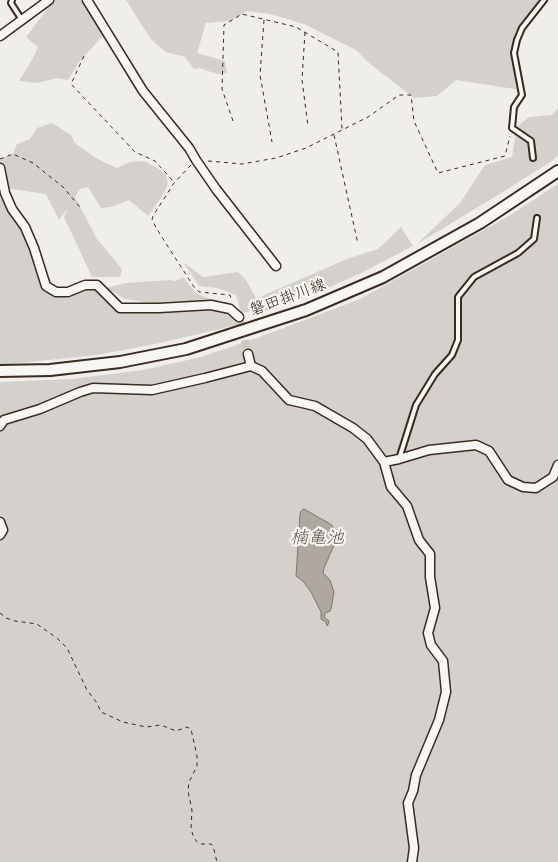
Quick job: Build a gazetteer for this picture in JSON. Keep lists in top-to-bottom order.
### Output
{
  "streets": {
    "main road": ["磐田掛川線"]
  },
  "water": ["楠亀池"]
}
